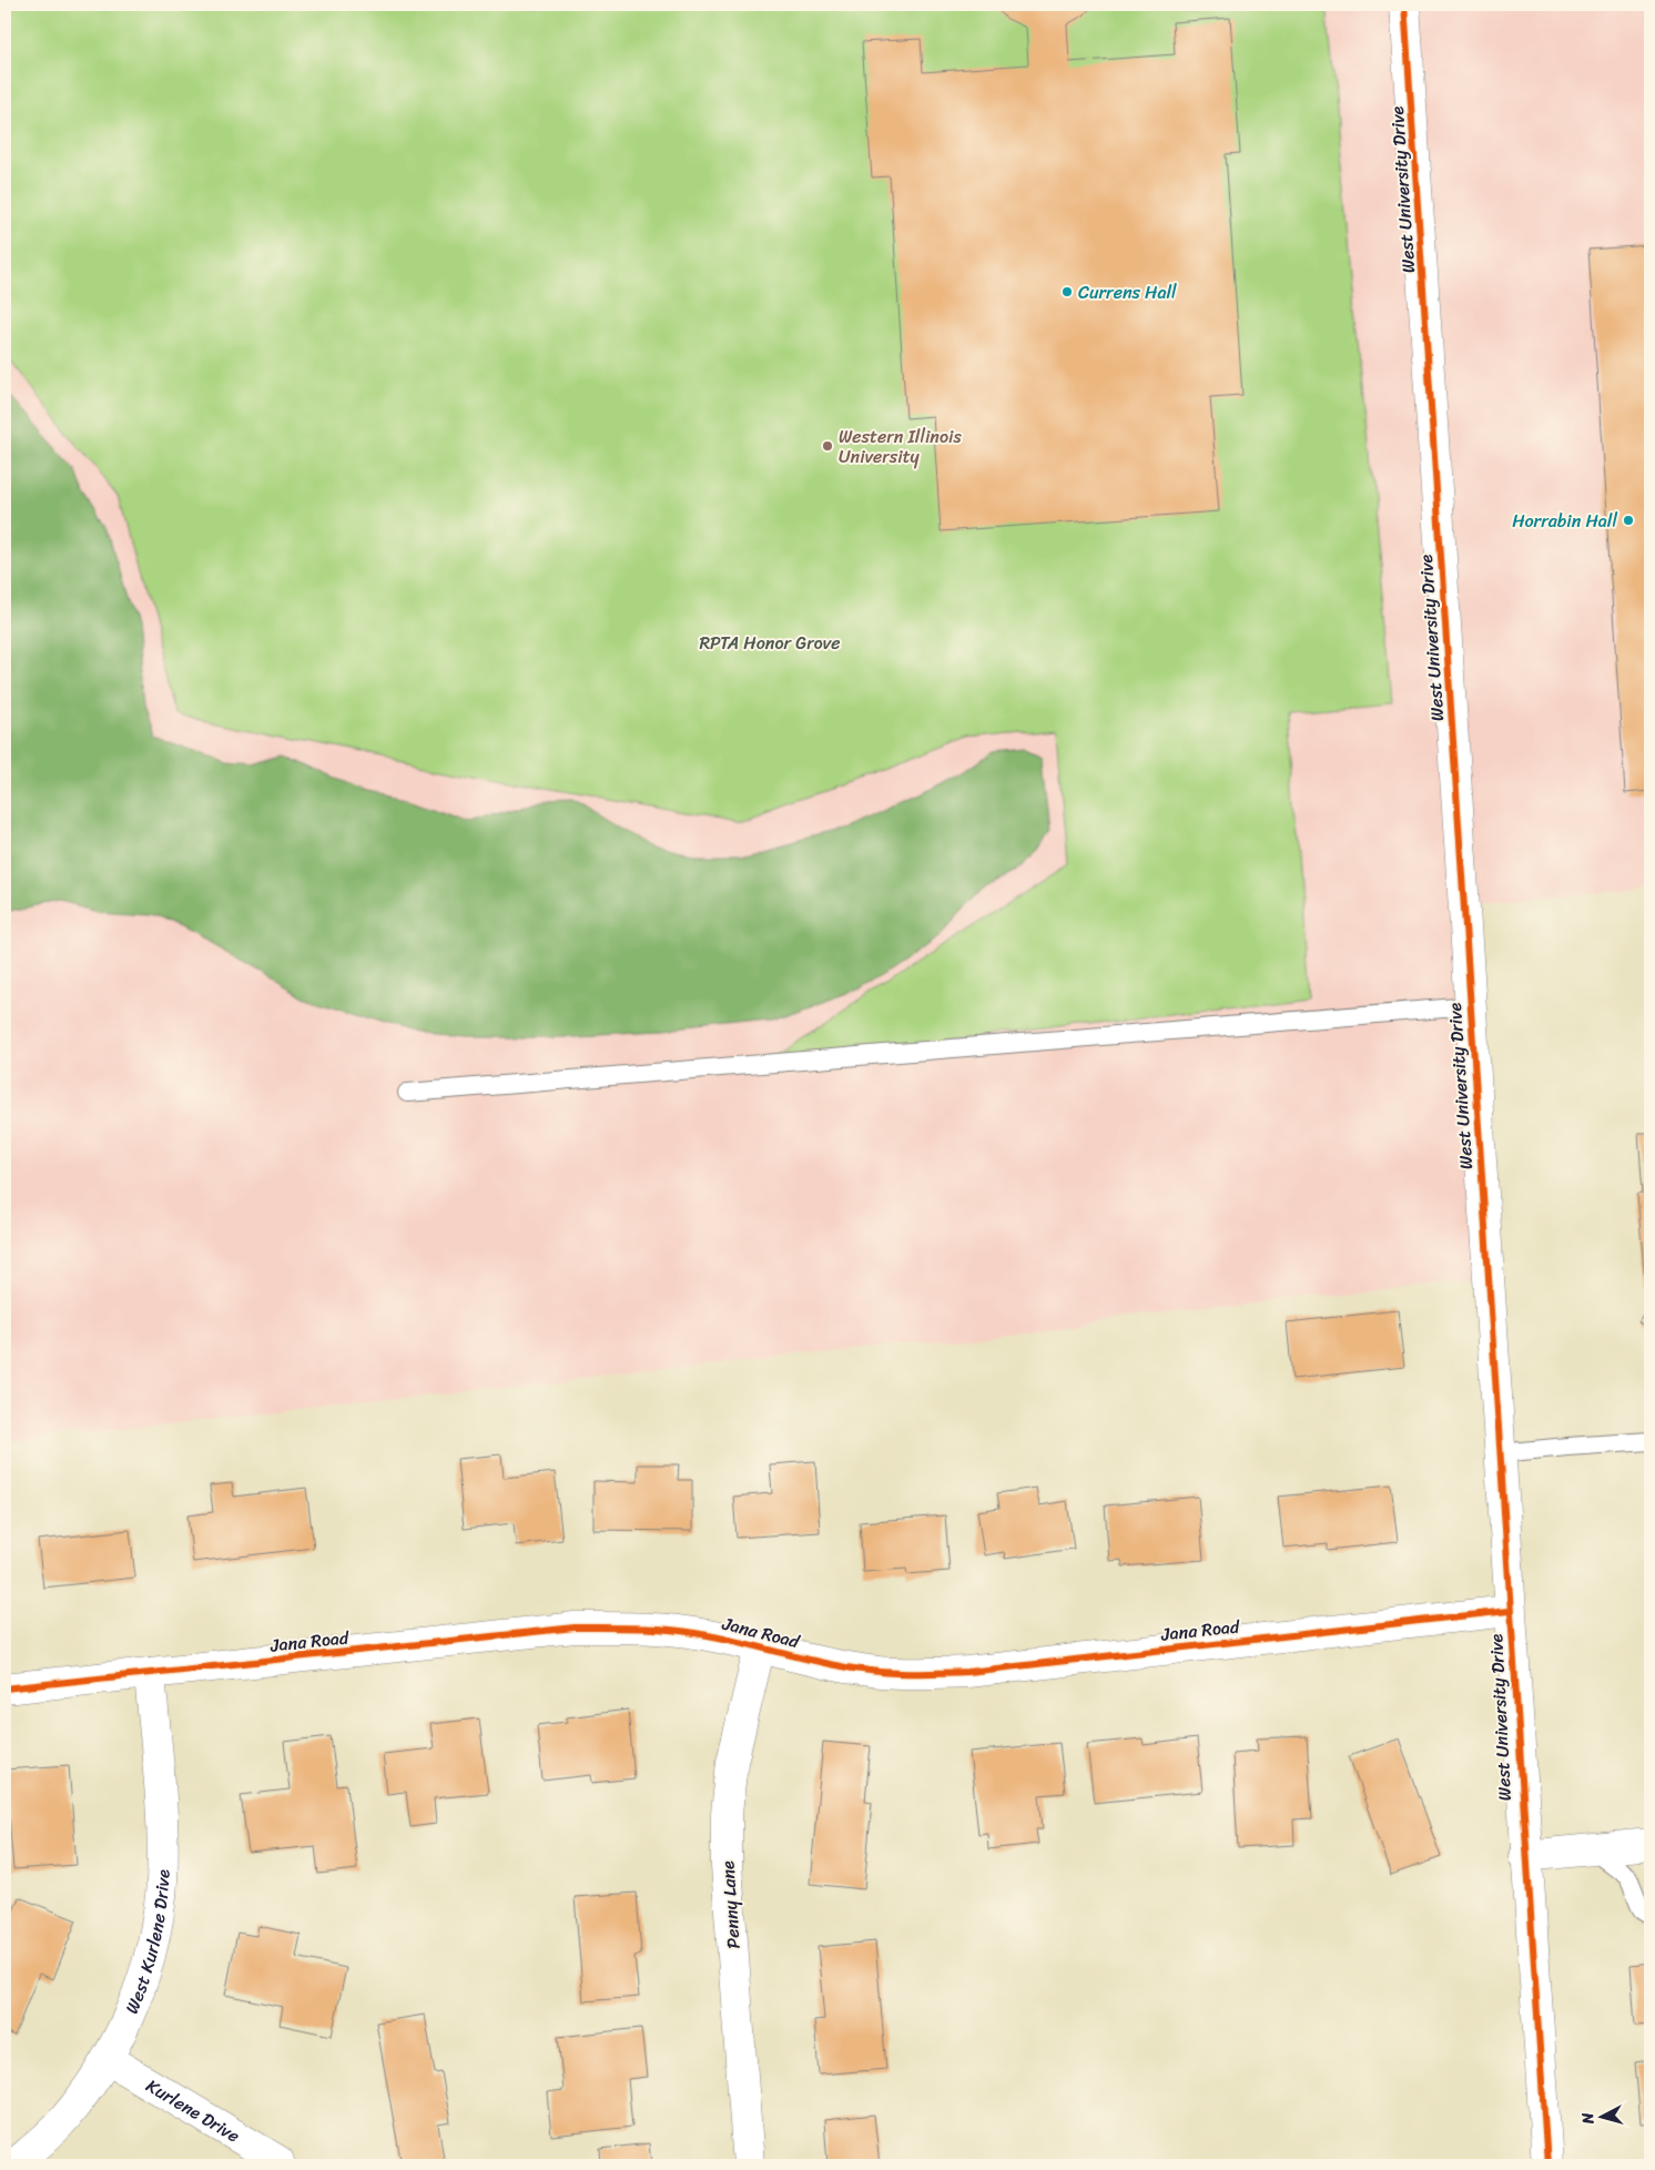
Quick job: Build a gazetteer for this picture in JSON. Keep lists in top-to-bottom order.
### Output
{
  "streets": {
    "street": [
      "West University Drive",
      "Jana Road",
      "Penny Lane",
      "West Kurlene Drive",
      "Kurlene Drive"
    ]
  },
  "crossings": [
    ["West University Drive", "Jana Road"],
    ["Jana Road", "Penny Lane"],
    ["Jana Road", "West Kurlene Drive"],
    ["West Kurlene Drive", "Kurlene Drive"]
  ],
  "parks": ["RPTA Honor Grove"],
  "places": ["Currens Hall", "Western Illinois University", "Horrabin Hall"],
  "north": "left"
}
